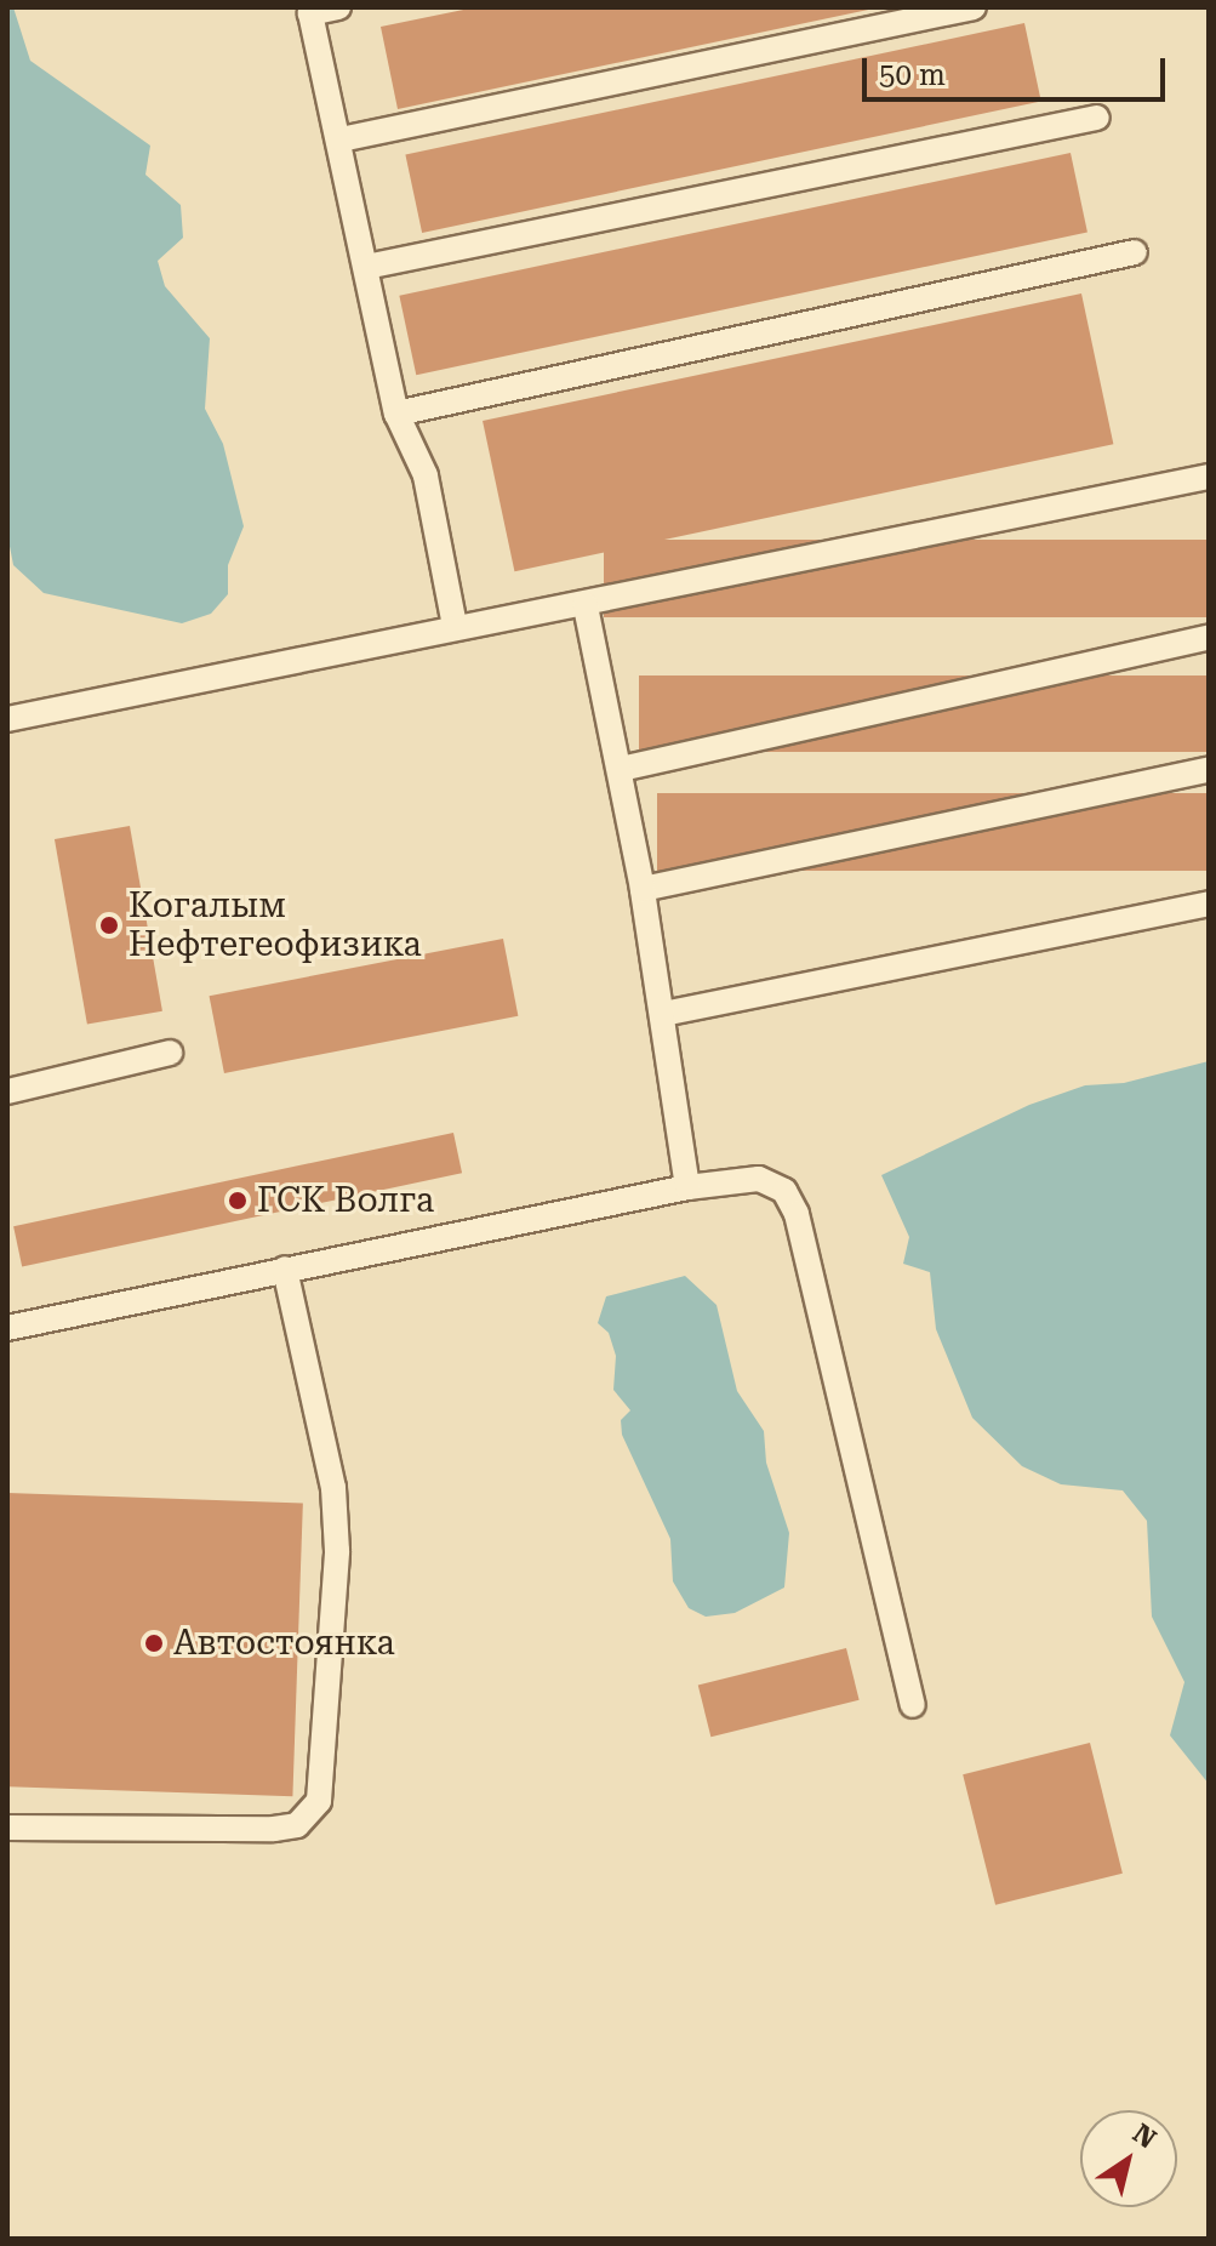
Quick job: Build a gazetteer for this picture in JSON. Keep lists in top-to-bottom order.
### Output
{
  "places": ["Когалым Нефтегеофизика", "ГСК Волга", "Автостоянка"],
  "scale_bar": "50 m",
  "north": "top right"
}
